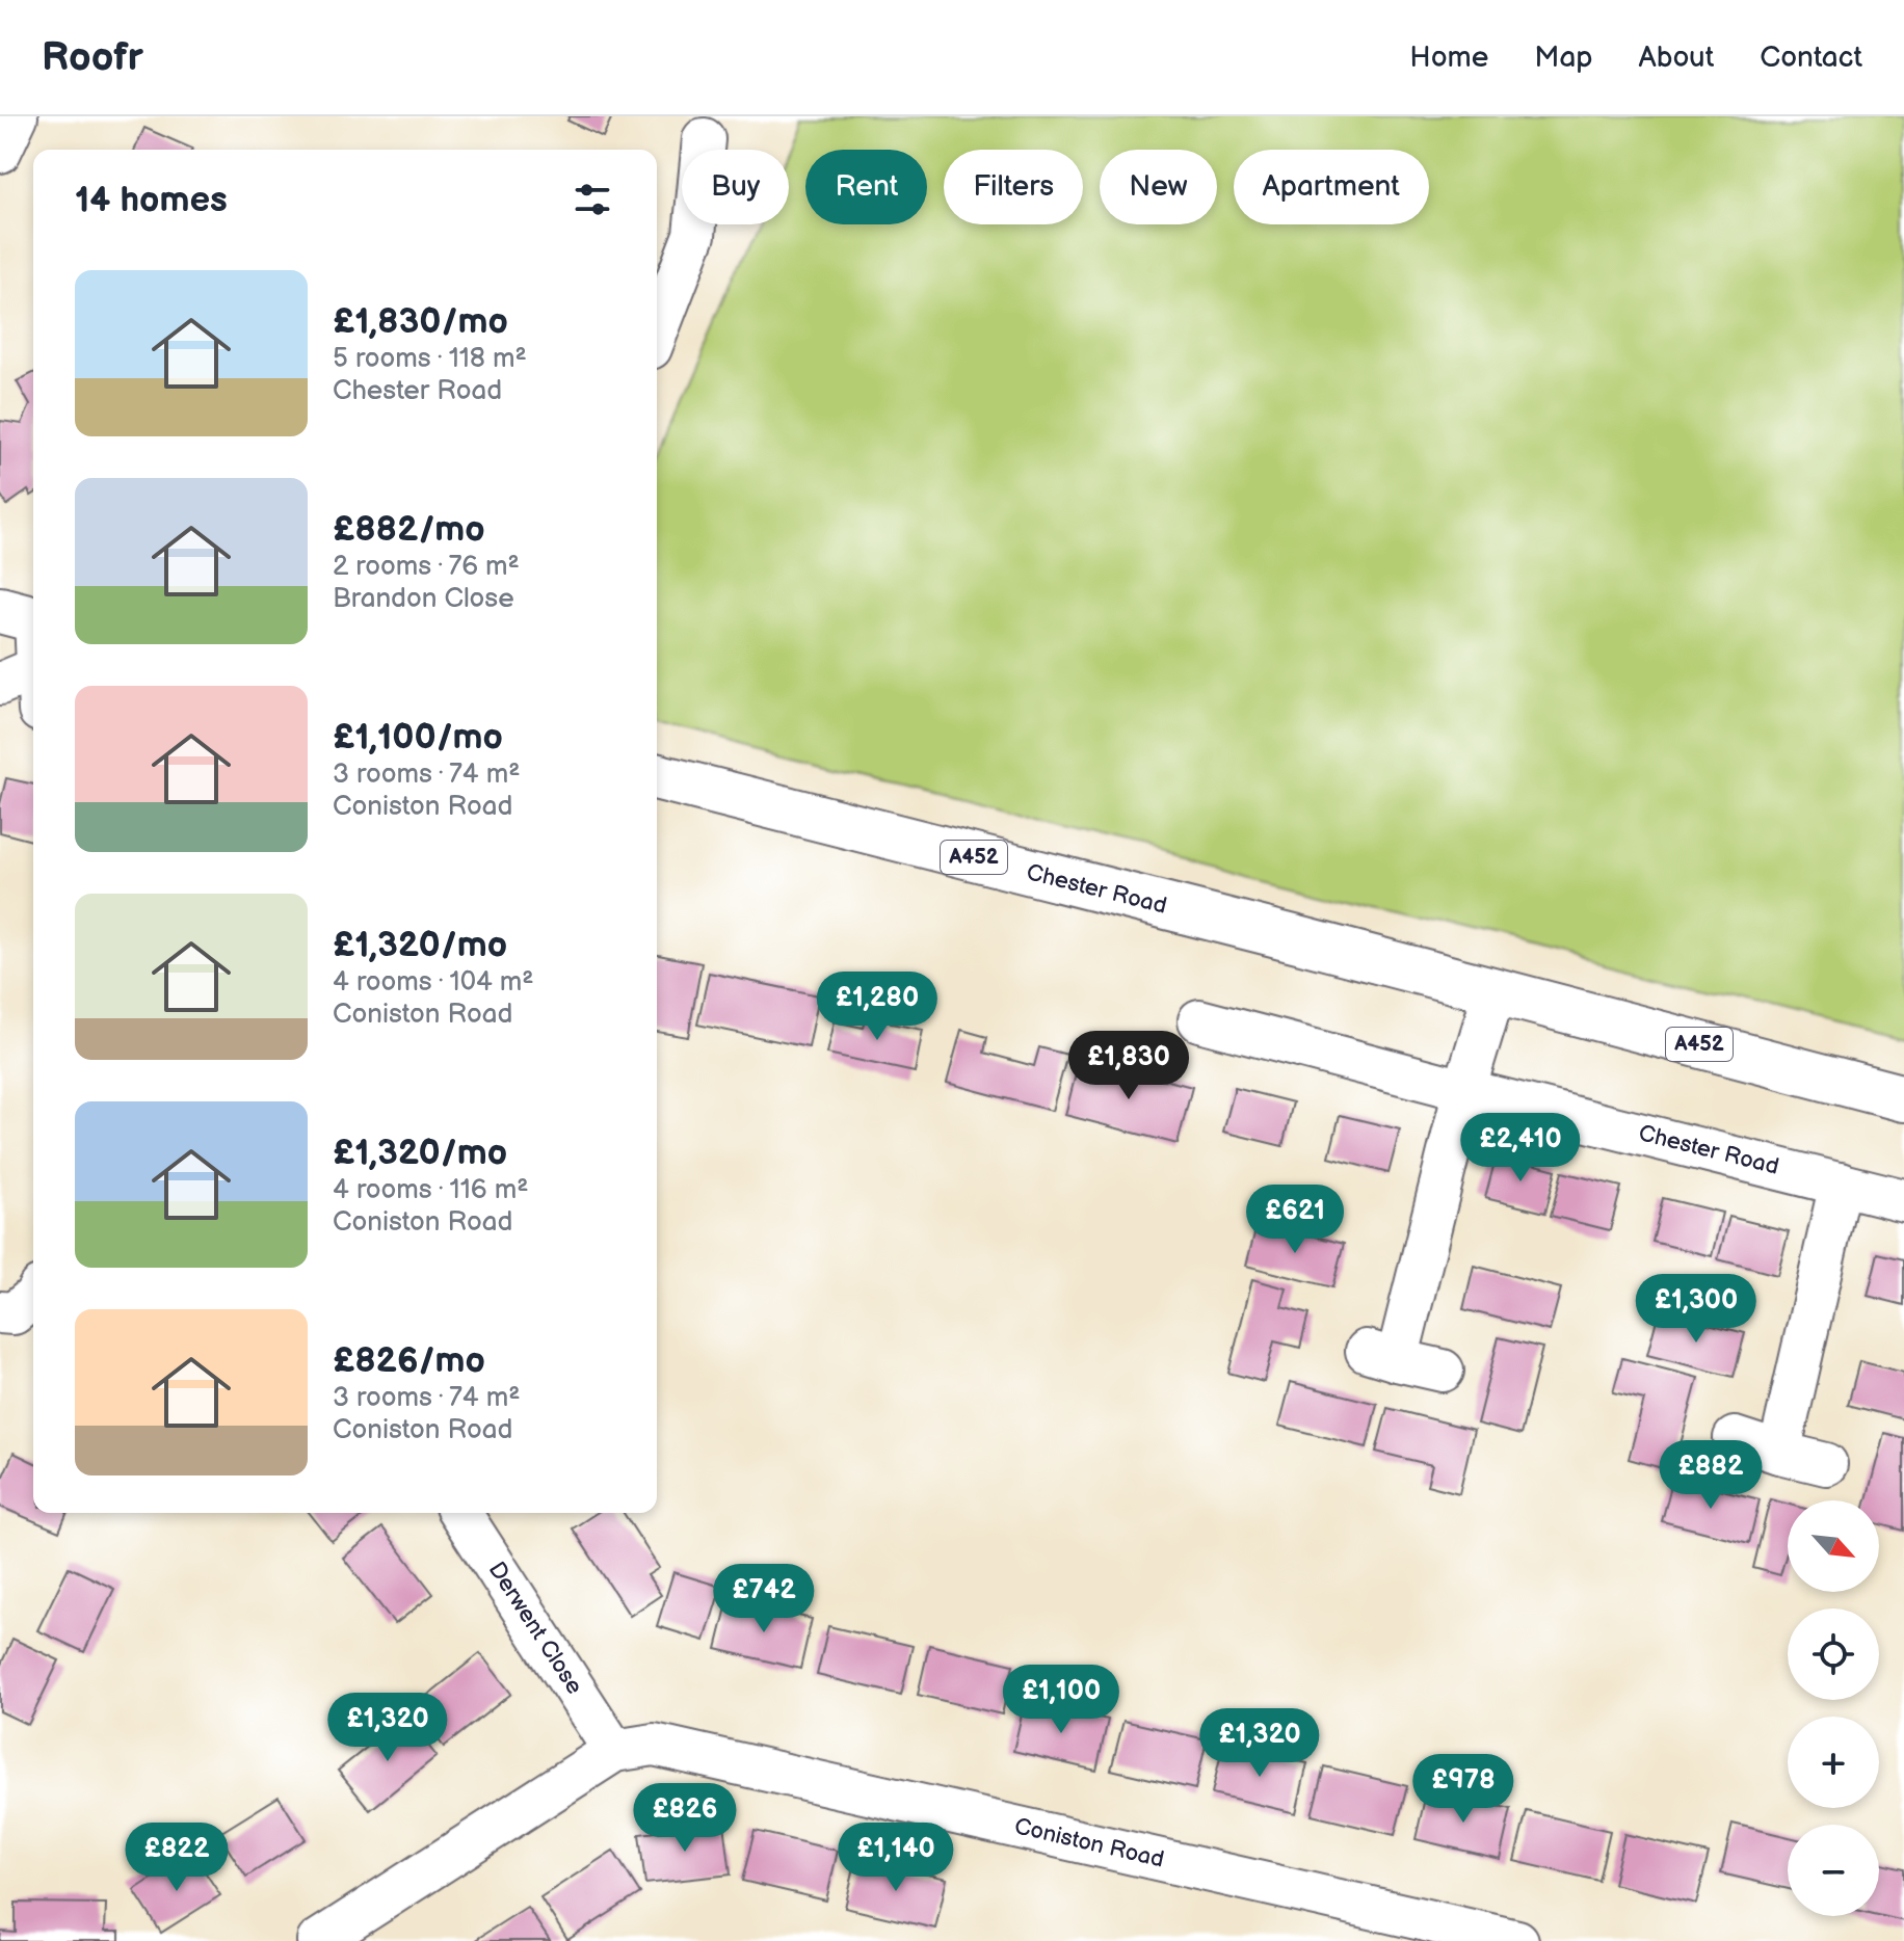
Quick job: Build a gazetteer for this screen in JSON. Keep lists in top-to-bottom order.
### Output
{
  "streets": {
    "highway": ["A452", "Chester Road"],
    "street": ["Derwent Close", "Coniston Road"]
  },
  "crossings": [
    ["Derwent Close", "Coniston Road"]
  ],
  "north": "bottom right",
  "page": {
    "header": "Roofr",
    "nav": [
      "Home",
      "Map",
      "About",
      "Contact"
    ],
    "chip": [
      "Buy",
      "Rent",
      "Filters",
      "New",
      "Apartment"
    ],
    "heading": "14 homes",
    "list": [
      {
        "name": "£1,830/mo",
        "note": "5 rooms · 118 m² · Chester Road"
      },
      {
        "name": "£882/mo",
        "note": "2 rooms · 76 m² · Brandon Close"
      },
      {
        "name": "£1,100/mo",
        "note": "3 rooms · 74 m² · Coniston Road"
      },
      {
        "name": "£1,320/mo",
        "note": "4 rooms · 104 m² · Coniston Road"
      },
      {
        "name": "£1,320/mo",
        "note": "4 rooms · 116 m² · Coniston Road"
      },
      {
        "name": "£826/mo",
        "note": "3 rooms · 74 m² · Coniston Road"
      }
    ],
    "price": [
      "£1,280",
      "£1,830",
      "£2,410",
      "£621",
      "£1,300",
      "£882",
      "£742",
      "£1,100",
      "£1,320",
      "£1,320",
      "£978",
      "£826",
      "£822",
      "£1,140"
    ],
    "map_buttons": ["+", "−"]
  }
}
